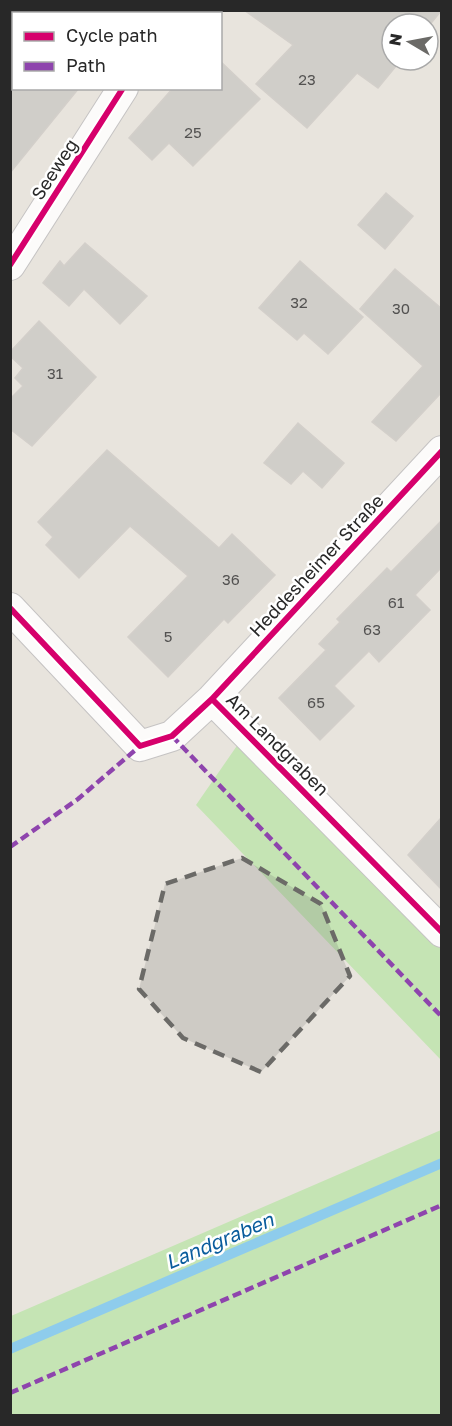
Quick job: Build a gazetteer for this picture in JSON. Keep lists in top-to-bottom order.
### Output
{
  "streets": {
    "street": ["Seeweg", "Heddesheimer Straße", "Am Landgraben"]
  },
  "crossings": [
    ["Heddesheimer Straße", "Am Landgraben"]
  ],
  "water": ["Landgraben"],
  "house_numbers": [
    "23",
    "25",
    "32",
    "30",
    "31",
    "36",
    "61",
    "63",
    "5",
    "65"
  ],
  "legend": ["Cycle path", "Path"],
  "north": "left"
}
